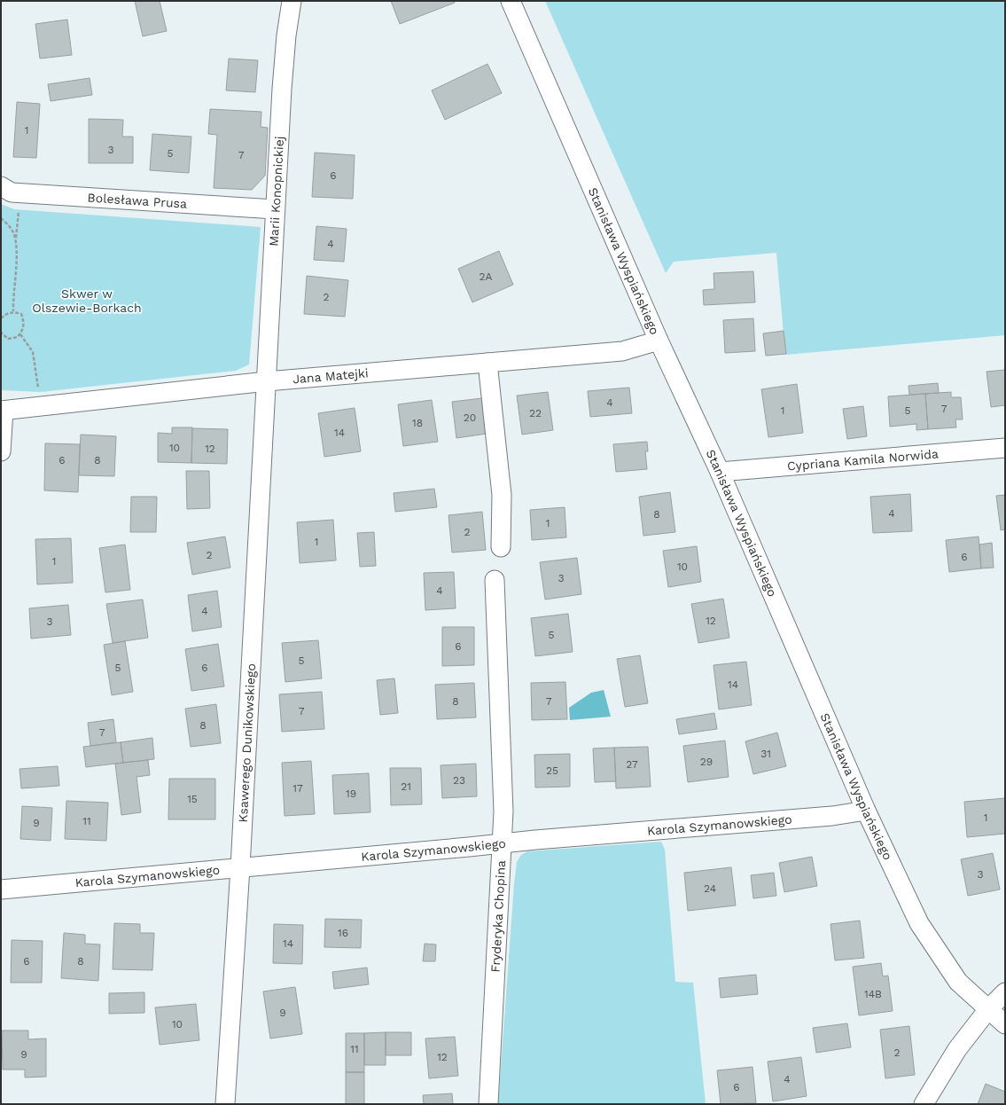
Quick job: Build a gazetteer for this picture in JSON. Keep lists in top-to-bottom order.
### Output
{
  "streets": {
    "street": [
      "Marii Konopnickiej",
      "Bolesława Prusa",
      "Stanisława Wyspiańskiego",
      "Jana Matejki",
      "Cypriana Kamila Norwida",
      "Ksawerego Dunikowskiego",
      "Karola Szymanowskiego",
      "Fryderyka Chopina"
    ]
  },
  "crossings": [
    ["Marii Konopnickiej", "Bolesława Prusa"],
    ["Marii Konopnickiej", "Jana Matejki"],
    ["Marii Konopnickiej", "Ksawerego Dunikowskiego"],
    ["Stanisława Wyspiańskiego", "Jana Matejki"],
    ["Stanisława Wyspiańskiego", "Cypriana Kamila Norwida"],
    ["Stanisława Wyspiańskiego", "Karola Szymanowskiego"],
    ["Jana Matejki", "Ksawerego Dunikowskiego"],
    ["Ksawerego Dunikowskiego", "Karola Szymanowskiego"],
    ["Karola Szymanowskiego", "Fryderyka Chopina"]
  ],
  "parks": ["Skwer w Olszewie-Borkach"],
  "house_numbers": [
    "1",
    "3",
    "5",
    "7",
    "6",
    "4",
    "2A",
    "2",
    "4",
    "7",
    "1",
    "5",
    "22",
    "20",
    "18",
    "14",
    "10",
    "12",
    "6",
    "8",
    "4",
    "8",
    "1",
    "2",
    "1",
    "2",
    "6",
    "1",
    "10",
    "3",
    "4",
    "4",
    "12",
    "3",
    "5",
    "6",
    "5",
    "5",
    "6",
    "14",
    "8",
    "7",
    "7",
    "8",
    "7",
    "31",
    "29",
    "27",
    "25",
    "23",
    "21",
    "17",
    "19",
    "15",
    "1",
    "11",
    "9",
    "3",
    "24",
    "16",
    "14",
    "6",
    "8",
    "14B",
    "9",
    "10",
    "11",
    "2",
    "9",
    "12",
    "4",
    "6"
  ]
}
